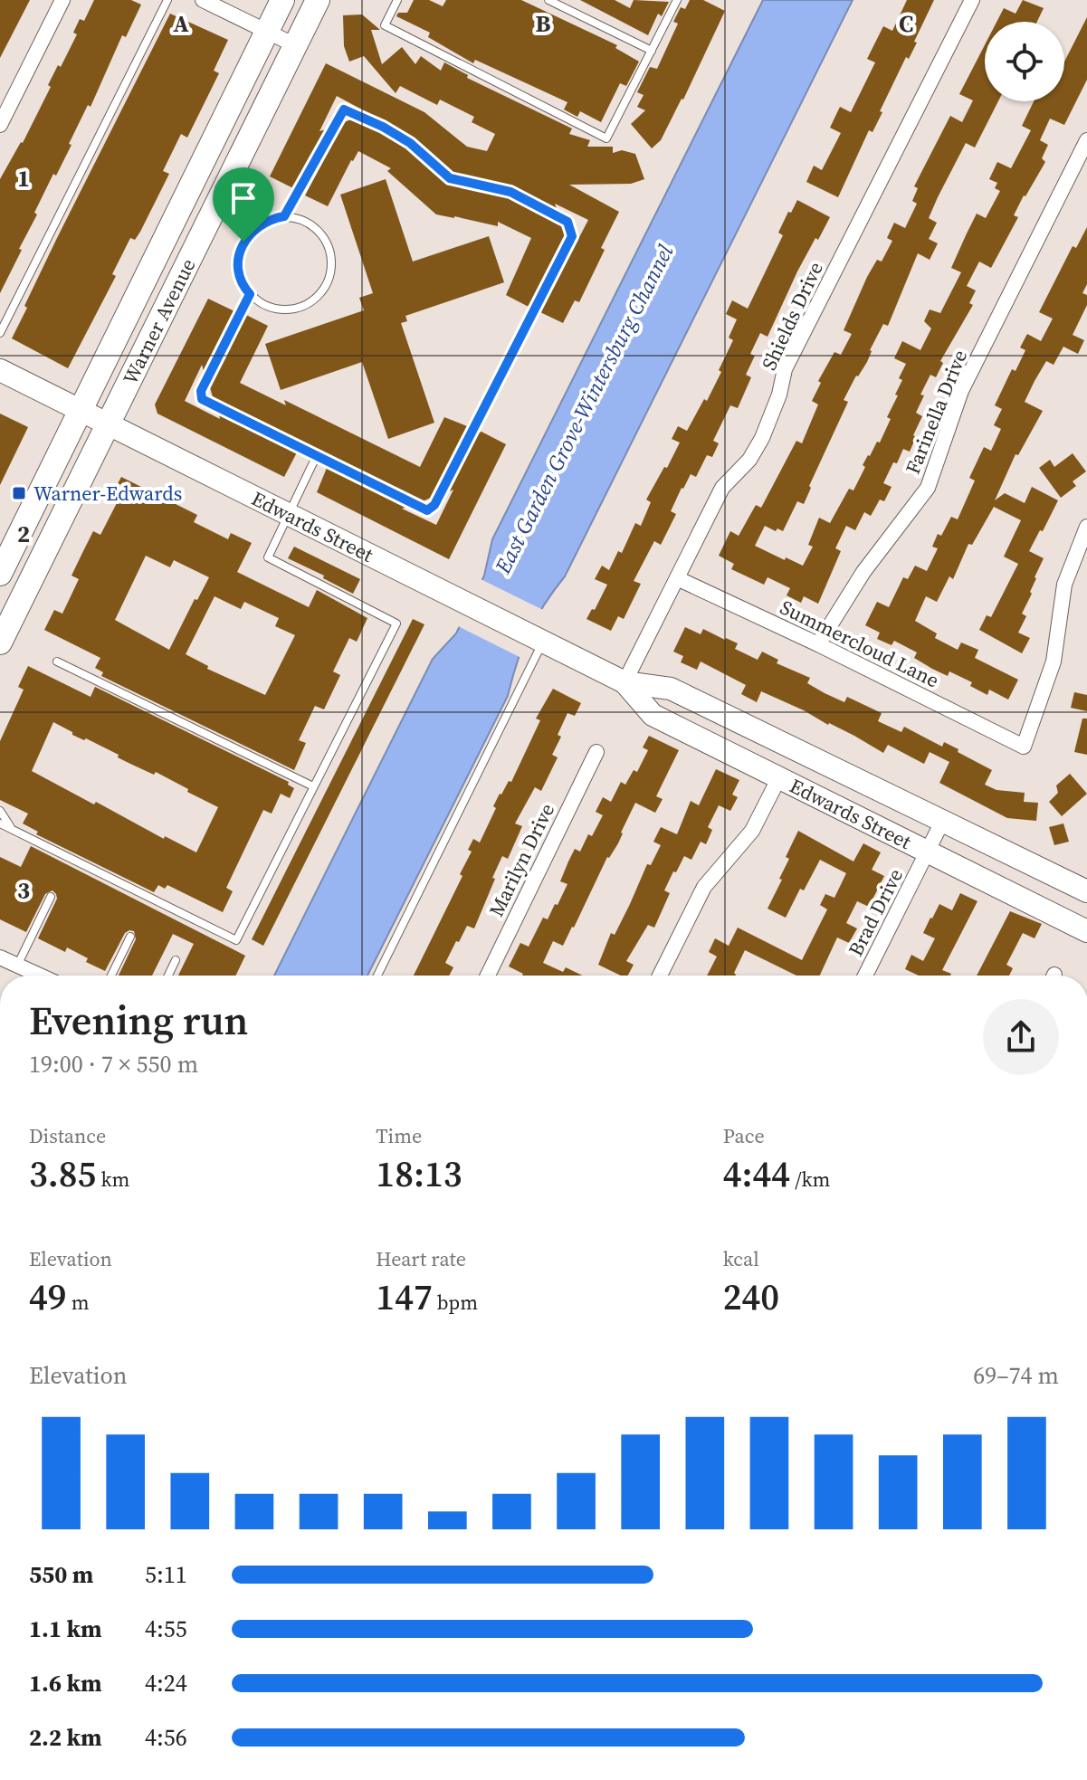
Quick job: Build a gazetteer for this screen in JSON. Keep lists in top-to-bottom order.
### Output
{
  "streets": {
    "main road": ["Warner Avenue", "Edwards Street"],
    "street": [
      "Shields Drive",
      "Farinella Drive",
      "Summercloud Lane",
      "Marilyn Drive",
      "Brad Drive"
    ]
  },
  "crossings": [
    ["Shields Drive", "Edwards Street"],
    ["Shields Drive", "Summercloud Lane"],
    ["Warner Avenue", "Edwards Street"],
    ["Farinella Drive", "Summercloud Lane"],
    ["Edwards Street", "Brad Drive"]
  ],
  "water": ["East Garden Grove-Wintersburg Channel"],
  "places": {
    "transit": ["Warner-Edwards"]
  },
  "page": {
    "heading": ["Evening run", "19:00 · 7 × 550 m"],
    "stats": [
      ["Distance", "3.85 km"],
      ["Time", "18:13"],
      ["Pace", "4:44 /km"],
      ["Elevation", "49 m"],
      ["Heart rate", "147 bpm"],
      ["kcal", "240"]
    ],
    "chart": ["Elevation", "69–74 m"],
    "list": [
      {
        "name": "550 m",
        "note": "5:11"
      },
      {
        "name": "1.1 km",
        "note": "4:55"
      },
      {
        "name": "1.6 km",
        "note": "4:24"
      },
      {
        "name": "2.2 km",
        "note": "4:56"
      }
    ]
  },
  "grid": {
    "columns": ["A", "B", "C"],
    "rows": ["1", "2", "3"]
  }
}
